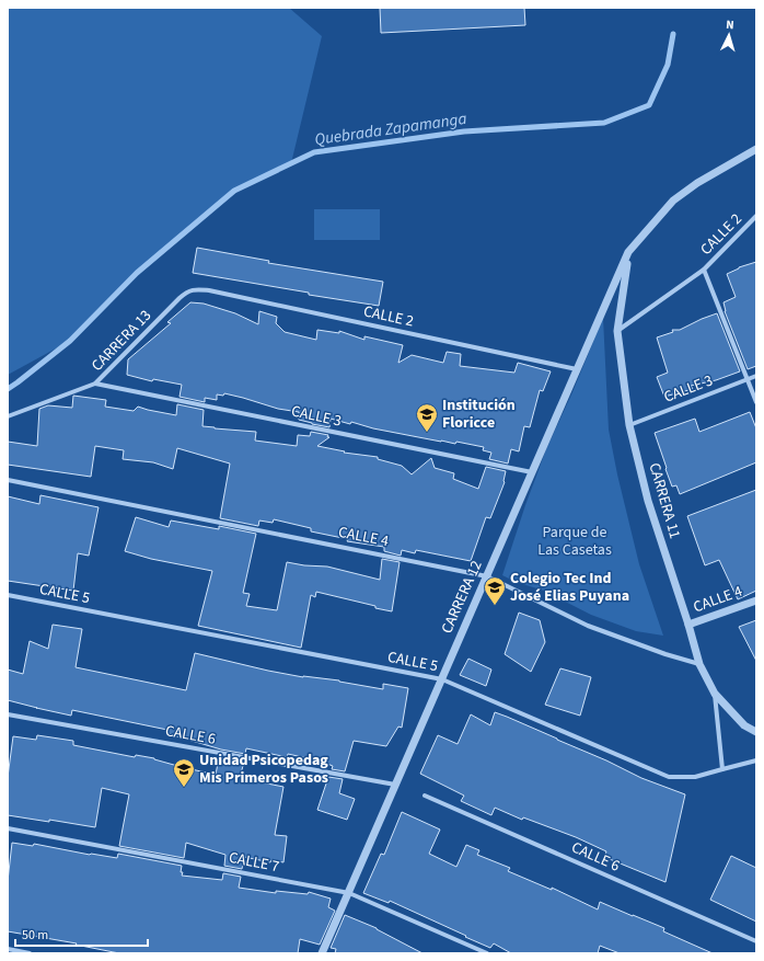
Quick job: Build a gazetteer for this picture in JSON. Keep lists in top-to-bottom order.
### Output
{
  "streets": {
    "street": [
      "CALLE 2",
      "CARRERA 13",
      "CALLE 3",
      "CARRERA 11",
      "CALLE 4",
      "CALLE 5",
      "CARRERA 12",
      "CALLE 6",
      "CALLE 7"
    ]
  },
  "crossings": [
    ["CALLE 2", "CARRERA 13"],
    ["CALLE 2", "CARRERA 11"],
    ["CALLE 2", "CARRERA 12"],
    ["CARRERA 13", "CALLE 3"],
    ["CALLE 3", "CARRERA 11"],
    ["CALLE 3", "CARRERA 12"],
    ["CARRERA 11", "CALLE 4"],
    ["CARRERA 11", "CARRERA 12"],
    ["CALLE 4", "CARRERA 12"],
    ["CALLE 5", "CARRERA 12"],
    ["CARRERA 12", "CALLE 6"],
    ["CARRERA 12", "CALLE 7"]
  ],
  "water": ["Quebrada Zapamanga"],
  "parks": ["Parque de Las Casetas"],
  "places": {
    "school or university": ["Institución Floricce", "Colegio Tec Ind José Elias Puyana", "Unidad Psicopedag Mis Primeros Pasos"]
  },
  "scale_bar": "50 m",
  "north": "top"
}
